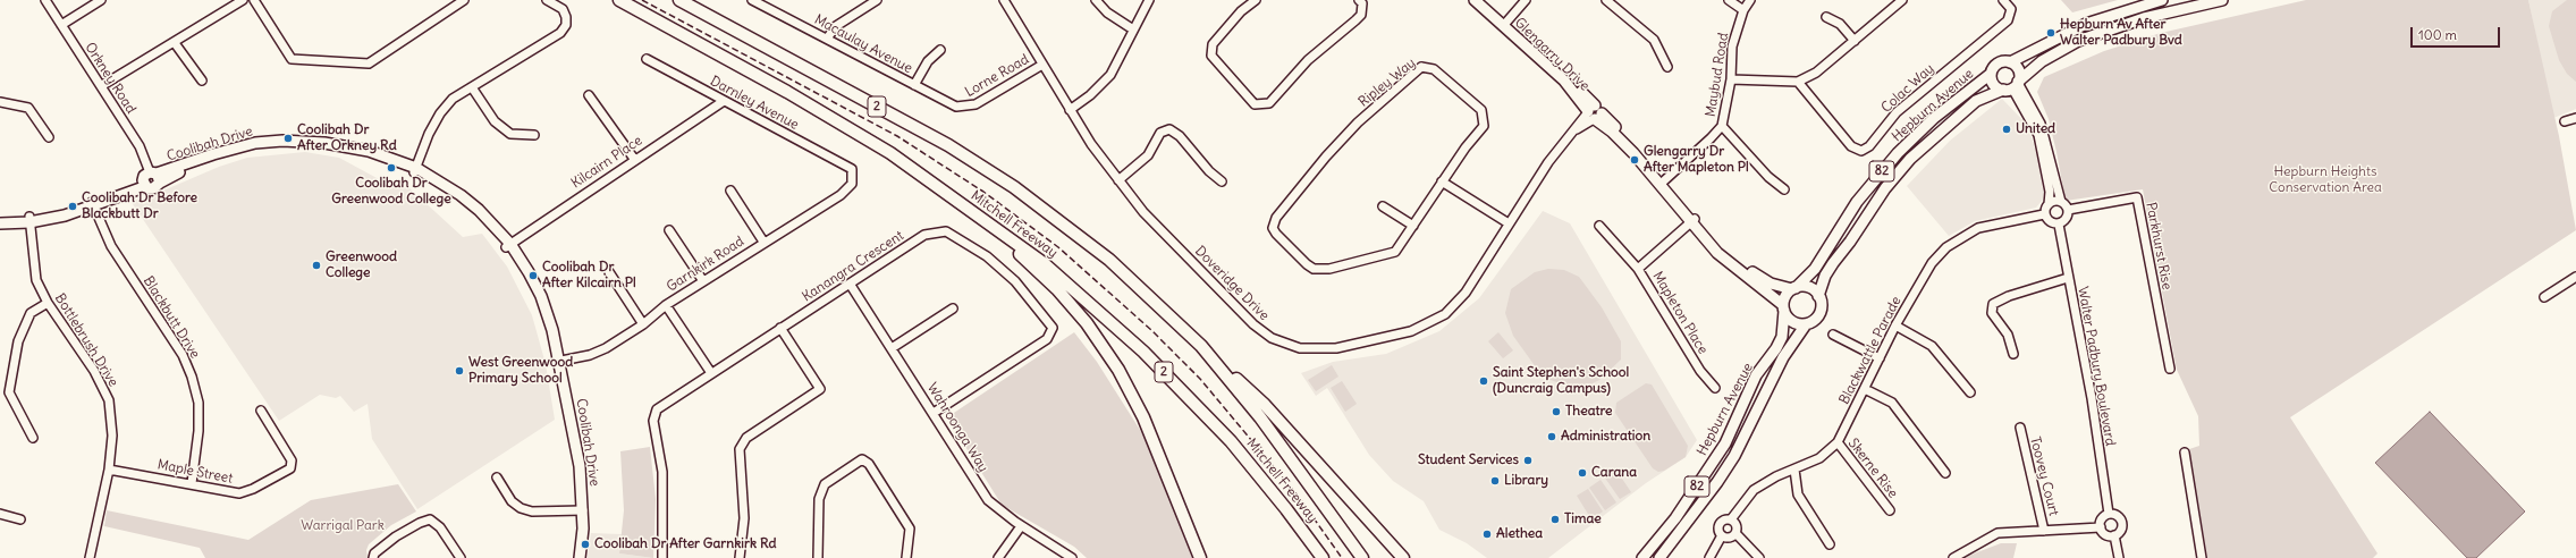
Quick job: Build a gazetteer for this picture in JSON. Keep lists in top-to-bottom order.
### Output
{
  "streets": {
    "highway": ["2", "Mitchell Freeway"],
    "main road": [
      "Glengarry Drive",
      "Hepburn Avenue",
      "Coolibah Drive",
      "82"
    ],
    "street": [
      "Macaulay Avenue",
      "Maybud Road",
      "Lorne Road",
      "Orkney Road",
      "Ripley Way",
      "Colac Way",
      "Darnley Avenue",
      "Kilcairn Place",
      "Parkhurst Rise",
      "Garnkirk Road",
      "Kanangra Crescent",
      "Doveridge Drive",
      "Mapleton Place",
      "Blackbutt Drive",
      "Bottlebrush Drive",
      "Blackwattle Parade",
      "Walter Padbury Boulevard",
      "Wahroonga Way",
      "Skerne Rise",
      "Maple Street",
      "Toovey Court"
    ]
  },
  "crossings": [
    ["Macaulay Avenue", "Lorne Road"],
    ["Glengarry Drive", "Maybud Road"],
    ["Glengarry Drive", "Hepburn Avenue"],
    ["Glengarry Drive", "82"],
    ["Glengarry Drive", "Doveridge Drive"],
    ["Glengarry Drive", "Mapleton Place"],
    ["Lorne Road", "Doveridge Drive"],
    ["Orkney Road", "Coolibah Drive"],
    ["Darnley Avenue", "Kilcairn Place"],
    ["Darnley Avenue", "Garnkirk Road"],
    ["Hepburn Avenue", "82"],
    ["Coolibah Drive", "Kilcairn Place"],
    ["Coolibah Drive", "Garnkirk Road"],
    ["Coolibah Drive", "Blackbutt Drive"],
    ["Coolibah Drive", "Bottlebrush Drive"],
    ["Parkhurst Rise", "Blackwattle Parade"],
    ["Parkhurst Rise", "Walter Padbury Boulevard"],
    ["Kanangra Crescent", "Wahroonga Way"],
    ["Blackbutt Drive", "Maple Street"],
    ["Bottlebrush Drive", "Maple Street"],
    ["Blackwattle Parade", "Walter Padbury Boulevard"],
    ["Blackwattle Parade", "Skerne Rise"]
  ],
  "parks": ["Hepburn Heights Conservation Area", "Warrigal Park"],
  "places": [
    "Hepburn Av After Walter Padbury Bvd",
    "United",
    "Coolibah Dr After Orkney Rd",
    "Glengarry Dr After Mapleton Pl",
    "Coolibah Dr Greenwood College",
    "Coolibah Dr Before Blackbutt Dr",
    "Greenwood College",
    "Coolibah Dr After Kilcairn Pl",
    "West Greenwood Primary School",
    "Saint Stephen's School (Duncraig Campus)",
    "Theatre",
    "Administration",
    "Student Services",
    "Carana",
    "Library",
    "Timae",
    "Alethea",
    "Coolibah Dr After Garnkirk Rd"
  ],
  "scale_bar": "100 m"
}
